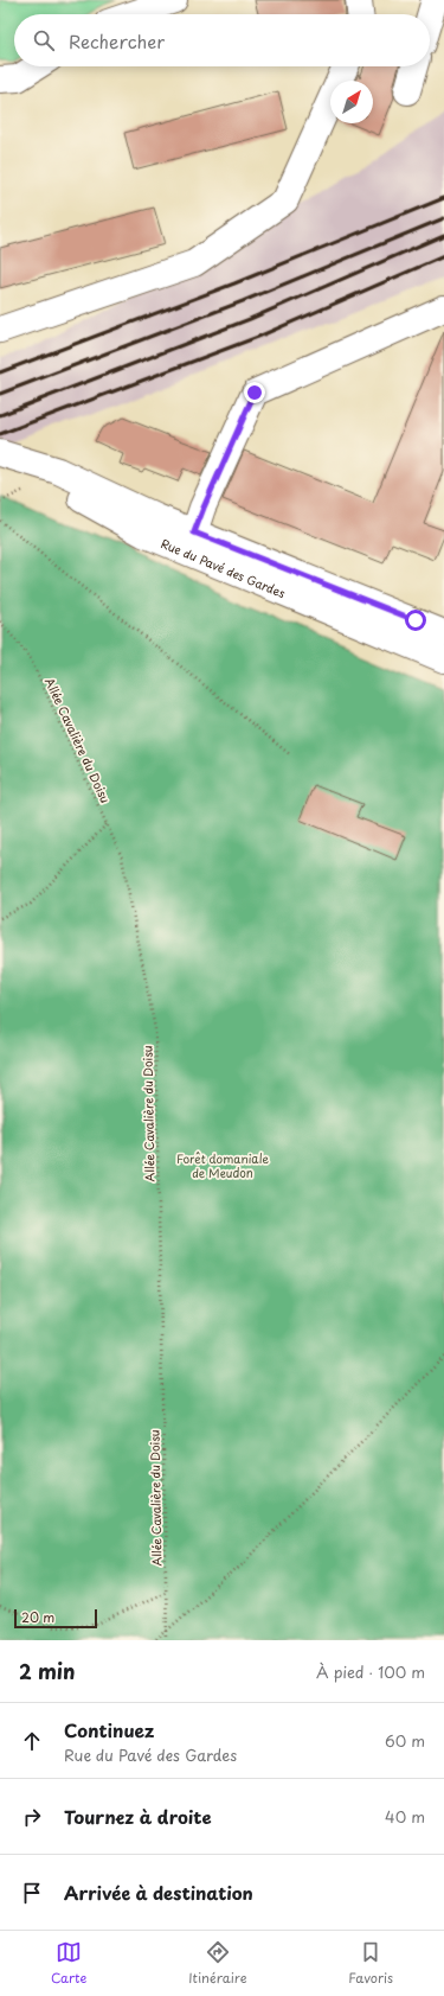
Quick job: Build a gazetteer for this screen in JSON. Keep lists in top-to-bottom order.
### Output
{
  "streets": {
    "main road": ["Rue du Pavé des Gardes"],
    "path": ["Allée Cavalière du Doisu"]
  },
  "parks": ["Forêt domaniale de Meudon"],
  "scale_bar": "20 m",
  "north": "top right",
  "page": {
    "search": "Rechercher",
    "scale": "20 m",
    "heading": ["2 min", "À pied · 100 m"],
    "list": [
      ["Continuez", "Rue du Pavé des Gardes", "60 m"],
      ["Tournez à droite", "40 m"],
      "Arrivée à destination"
    ],
    "nav": ["Carte", "Itinéraire", "Favoris"]
  }
}
